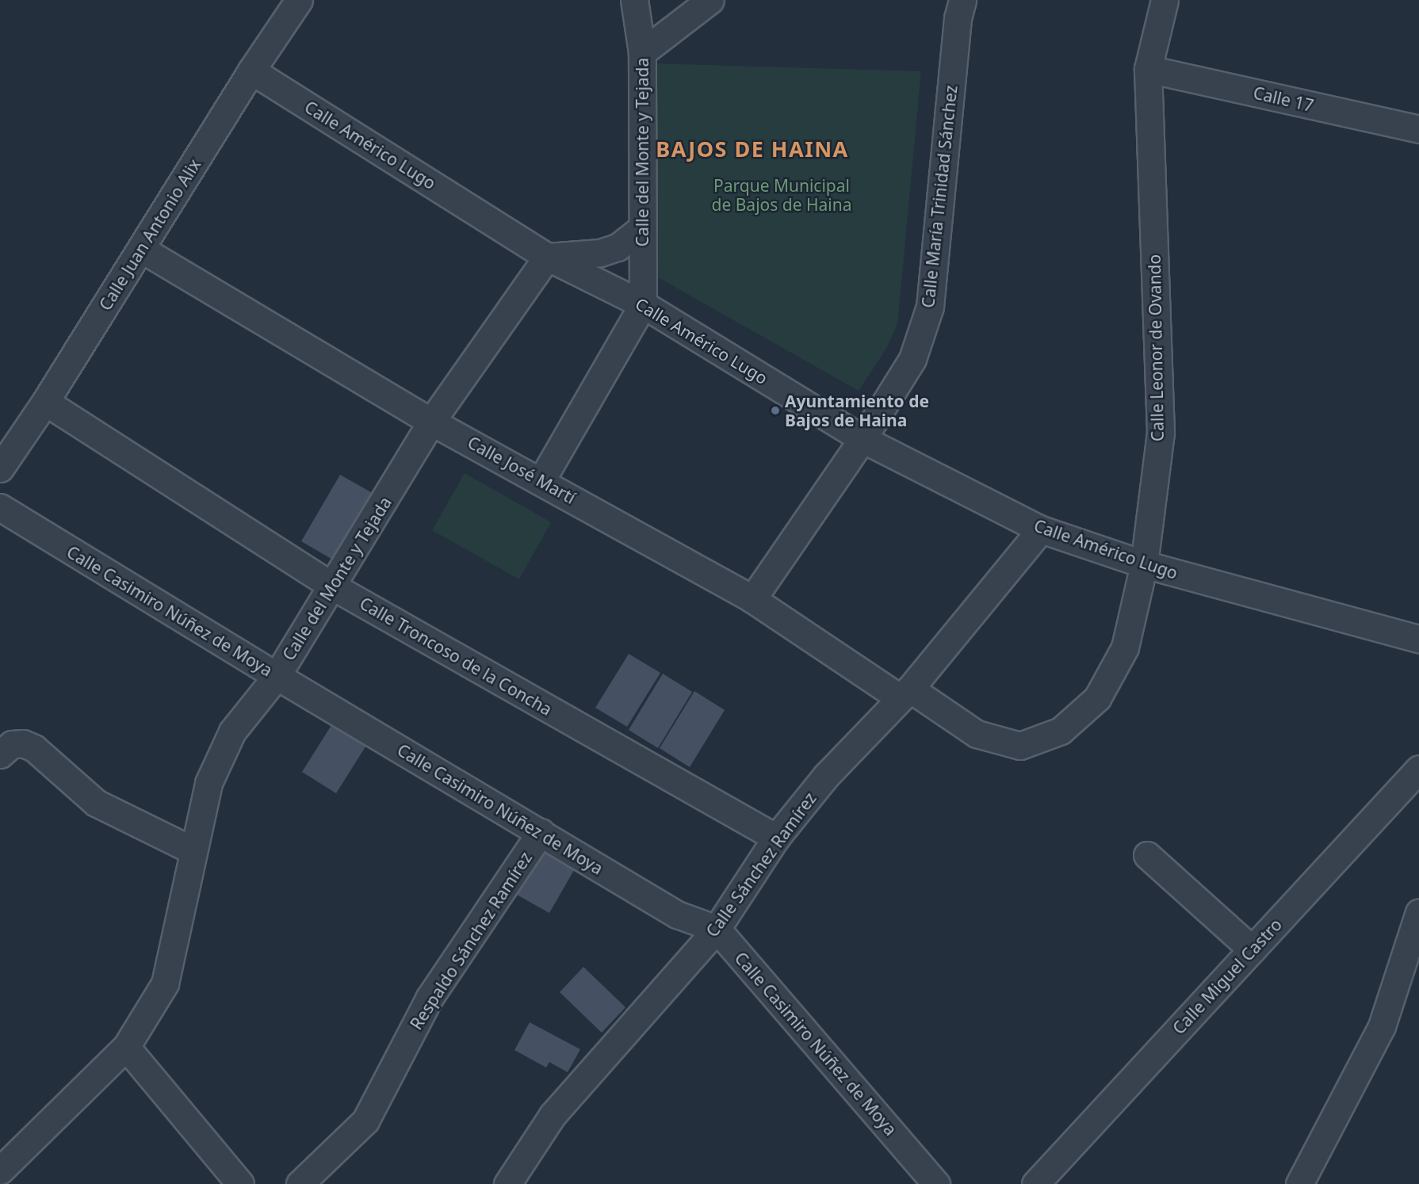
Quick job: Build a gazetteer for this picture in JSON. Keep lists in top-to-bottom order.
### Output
{
  "streets": {
    "street": [
      "Calle 17",
      "Calle Américo Lugo",
      "Calle del Monte y Tejada",
      "Calle María Trinidad Sánchez",
      "Calle Juan Antonio Alix",
      "Calle Leonor de Ovando",
      "Calle José Martí",
      "Calle Casimiro Núñez de Moya",
      "Calle Troncoso de la Concha",
      "Calle Sánchez Ramírez",
      "Respaldo Sánchez Ramírez",
      "Calle Miguel Castro"
    ]
  },
  "crossings": [
    ["Calle 17", "Calle Leonor de Ovando"],
    ["Calle Américo Lugo", "Calle del Monte y Tejada"],
    ["Calle Américo Lugo", "Calle María Trinidad Sánchez"],
    ["Calle Américo Lugo", "Calle Juan Antonio Alix"],
    ["Calle Américo Lugo", "Calle Leonor de Ovando"],
    ["Calle Américo Lugo", "Calle Sánchez Ramírez"],
    ["Calle del Monte y Tejada", "Calle José Martí"],
    ["Calle del Monte y Tejada", "Calle Casimiro Núñez de Moya"],
    ["Calle del Monte y Tejada", "Calle Troncoso de la Concha"],
    ["Calle María Trinidad Sánchez", "Calle José Martí"],
    ["Calle Juan Antonio Alix", "Calle José Martí"],
    ["Calle Juan Antonio Alix", "Calle Troncoso de la Concha"],
    ["Calle Leonor de Ovando", "Calle José Martí"],
    ["Calle Leonor de Ovando", "Calle Sánchez Ramírez"],
    ["Calle José Martí", "Calle Sánchez Ramírez"],
    ["Calle Casimiro Núñez de Moya", "Calle Sánchez Ramírez"],
    ["Calle Casimiro Núñez de Moya", "Respaldo Sánchez Ramírez"],
    ["Calle Troncoso de la Concha", "Calle Sánchez Ramírez"]
  ],
  "districts": ["BAJOS DE HAINA"],
  "parks": ["Parque Municipal de Bajos de Haina"],
  "places": ["Ayuntamiento de Bajos de Haina"]
}
